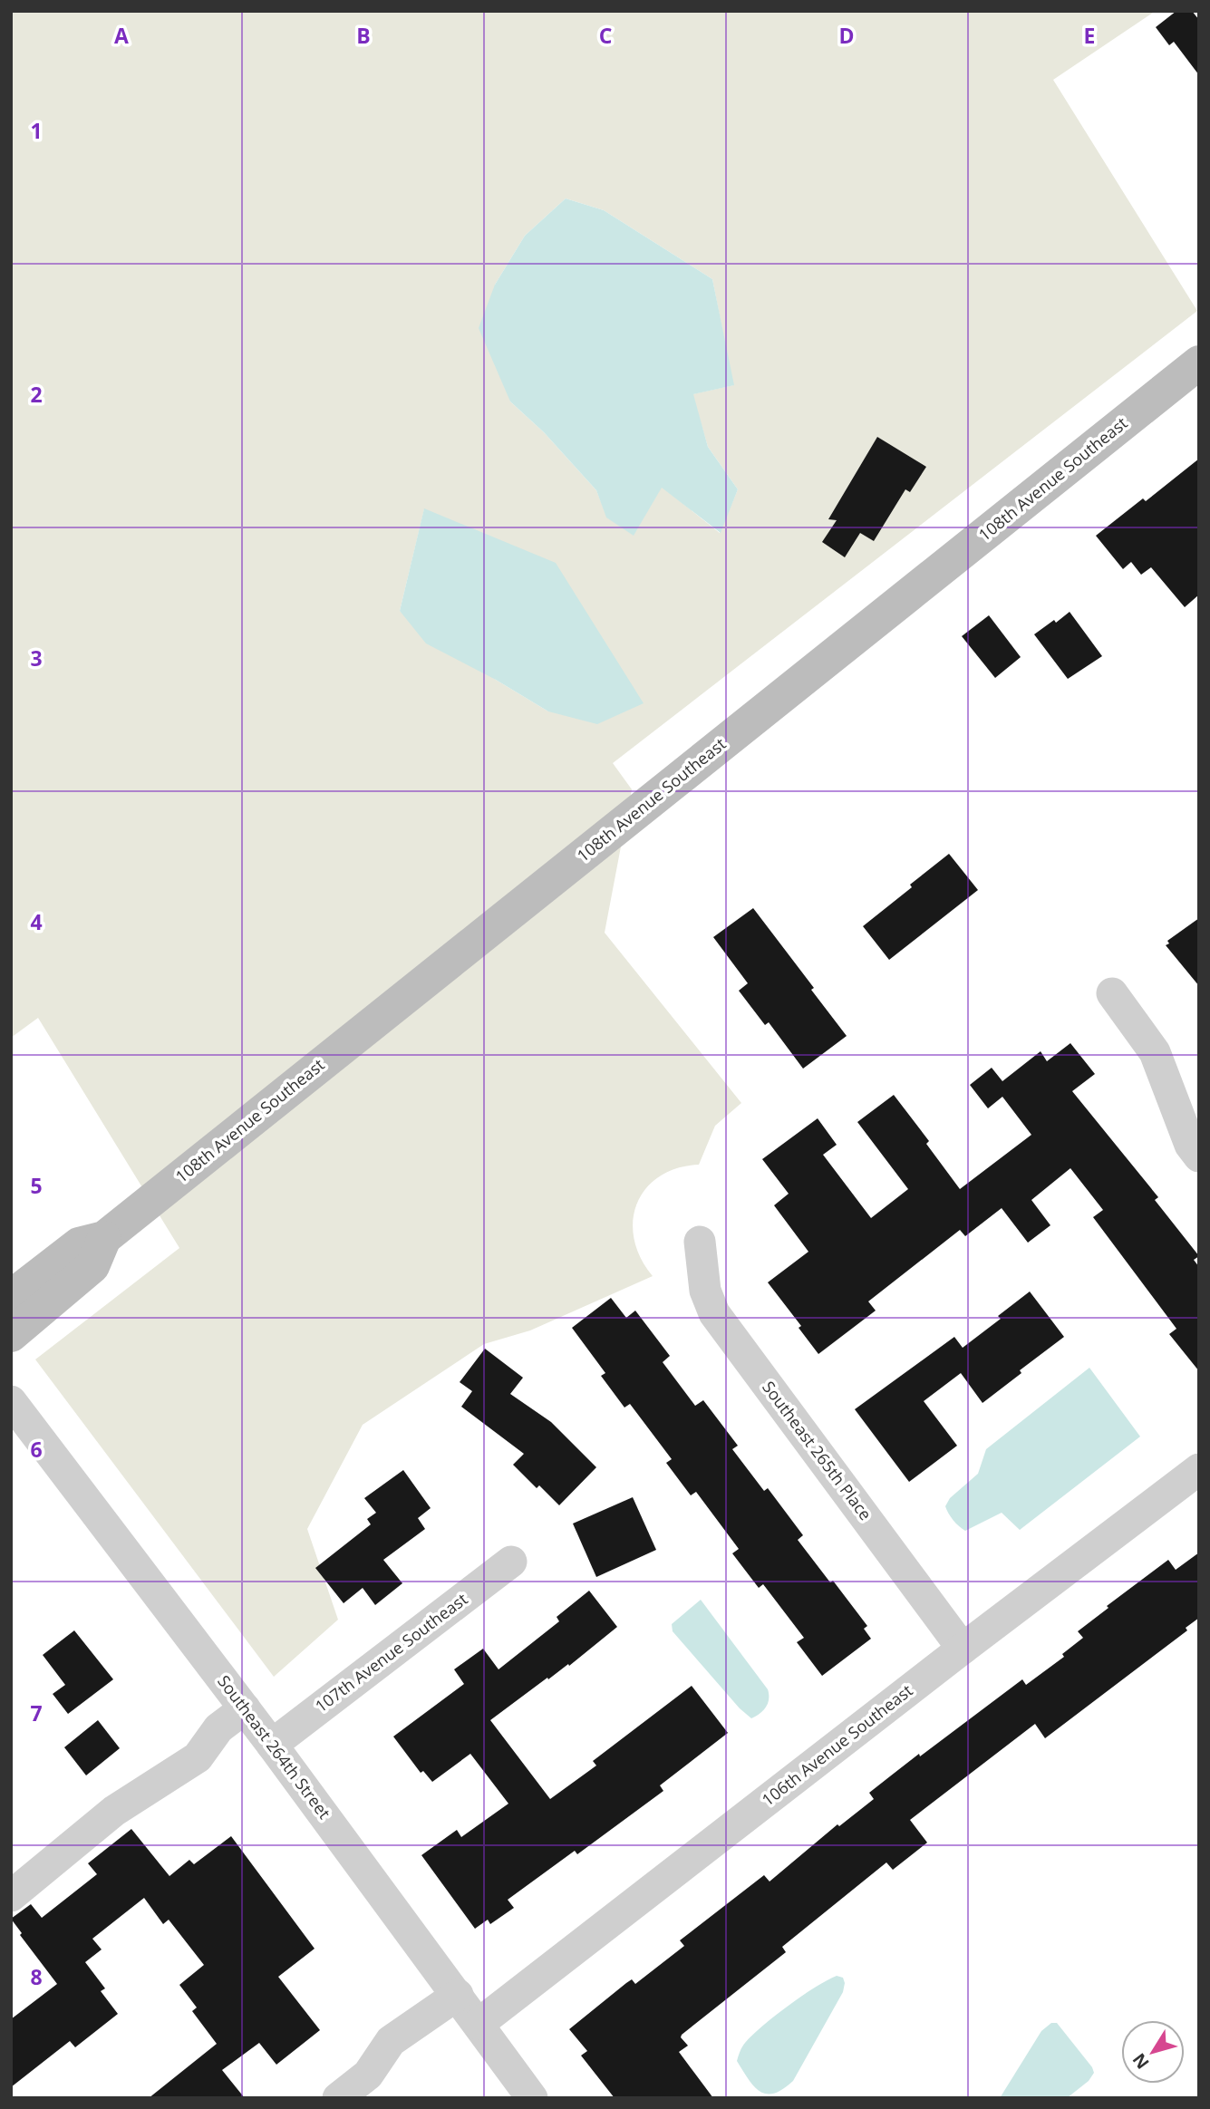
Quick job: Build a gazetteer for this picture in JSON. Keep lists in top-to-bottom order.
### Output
{
  "streets": {
    "street": [
      "108th Avenue Southeast",
      "Southeast 265th Place",
      "107th Avenue Southeast",
      "106th Avenue Southeast",
      "Southeast 264th Street"
    ]
  },
  "crossings": [
    ["Southeast 265th Place", "106th Avenue Southeast"],
    ["107th Avenue Southeast", "Southeast 264th Street"],
    ["106th Avenue Southeast", "Southeast 264th Street"]
  ],
  "north": "bottom left",
  "grid": {
    "columns": [
      "A",
      "B",
      "C",
      "D",
      "E"
    ],
    "rows": [
      "1",
      "2",
      "3",
      "4",
      "5",
      "6",
      "7",
      "8"
    ]
  }
}
